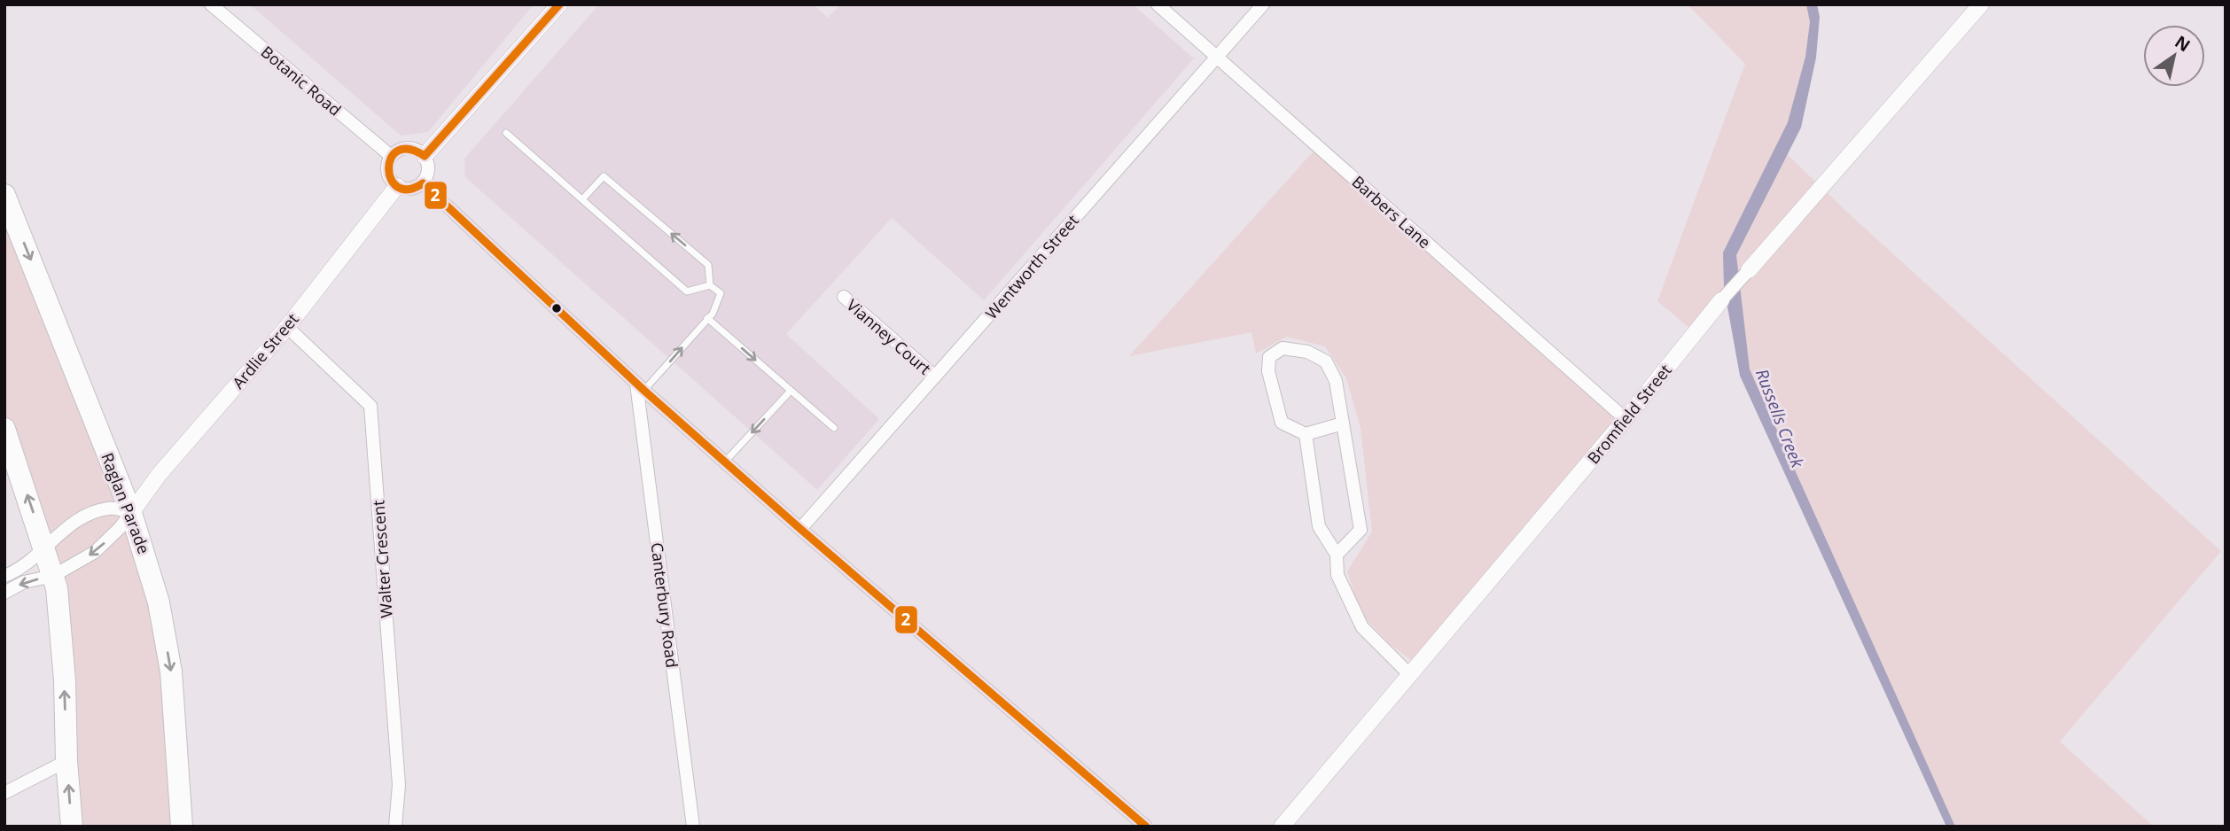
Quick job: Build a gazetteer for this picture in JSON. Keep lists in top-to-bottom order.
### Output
{
  "streets": {
    "highway": ["Raglan Parade"],
    "street": [
      "Botanic Road",
      "Barbers Lane",
      "Wentworth Street",
      "Vianney Court",
      "Ardlie Street",
      "Bromfield Street",
      "Walter Crescent",
      "Canterbury Road"
    ]
  },
  "crossings": [
    ["Botanic Road", "Ardlie Street"],
    ["Barbers Lane", "Wentworth Street"],
    ["Barbers Lane", "Bromfield Street"],
    ["Wentworth Street", "Vianney Court"],
    ["Ardlie Street", "Raglan Parade"],
    ["Ardlie Street", "Walter Crescent"]
  ],
  "water": ["Russells Creek"],
  "lines": ["transit line 2"],
  "north": "top right"
}
